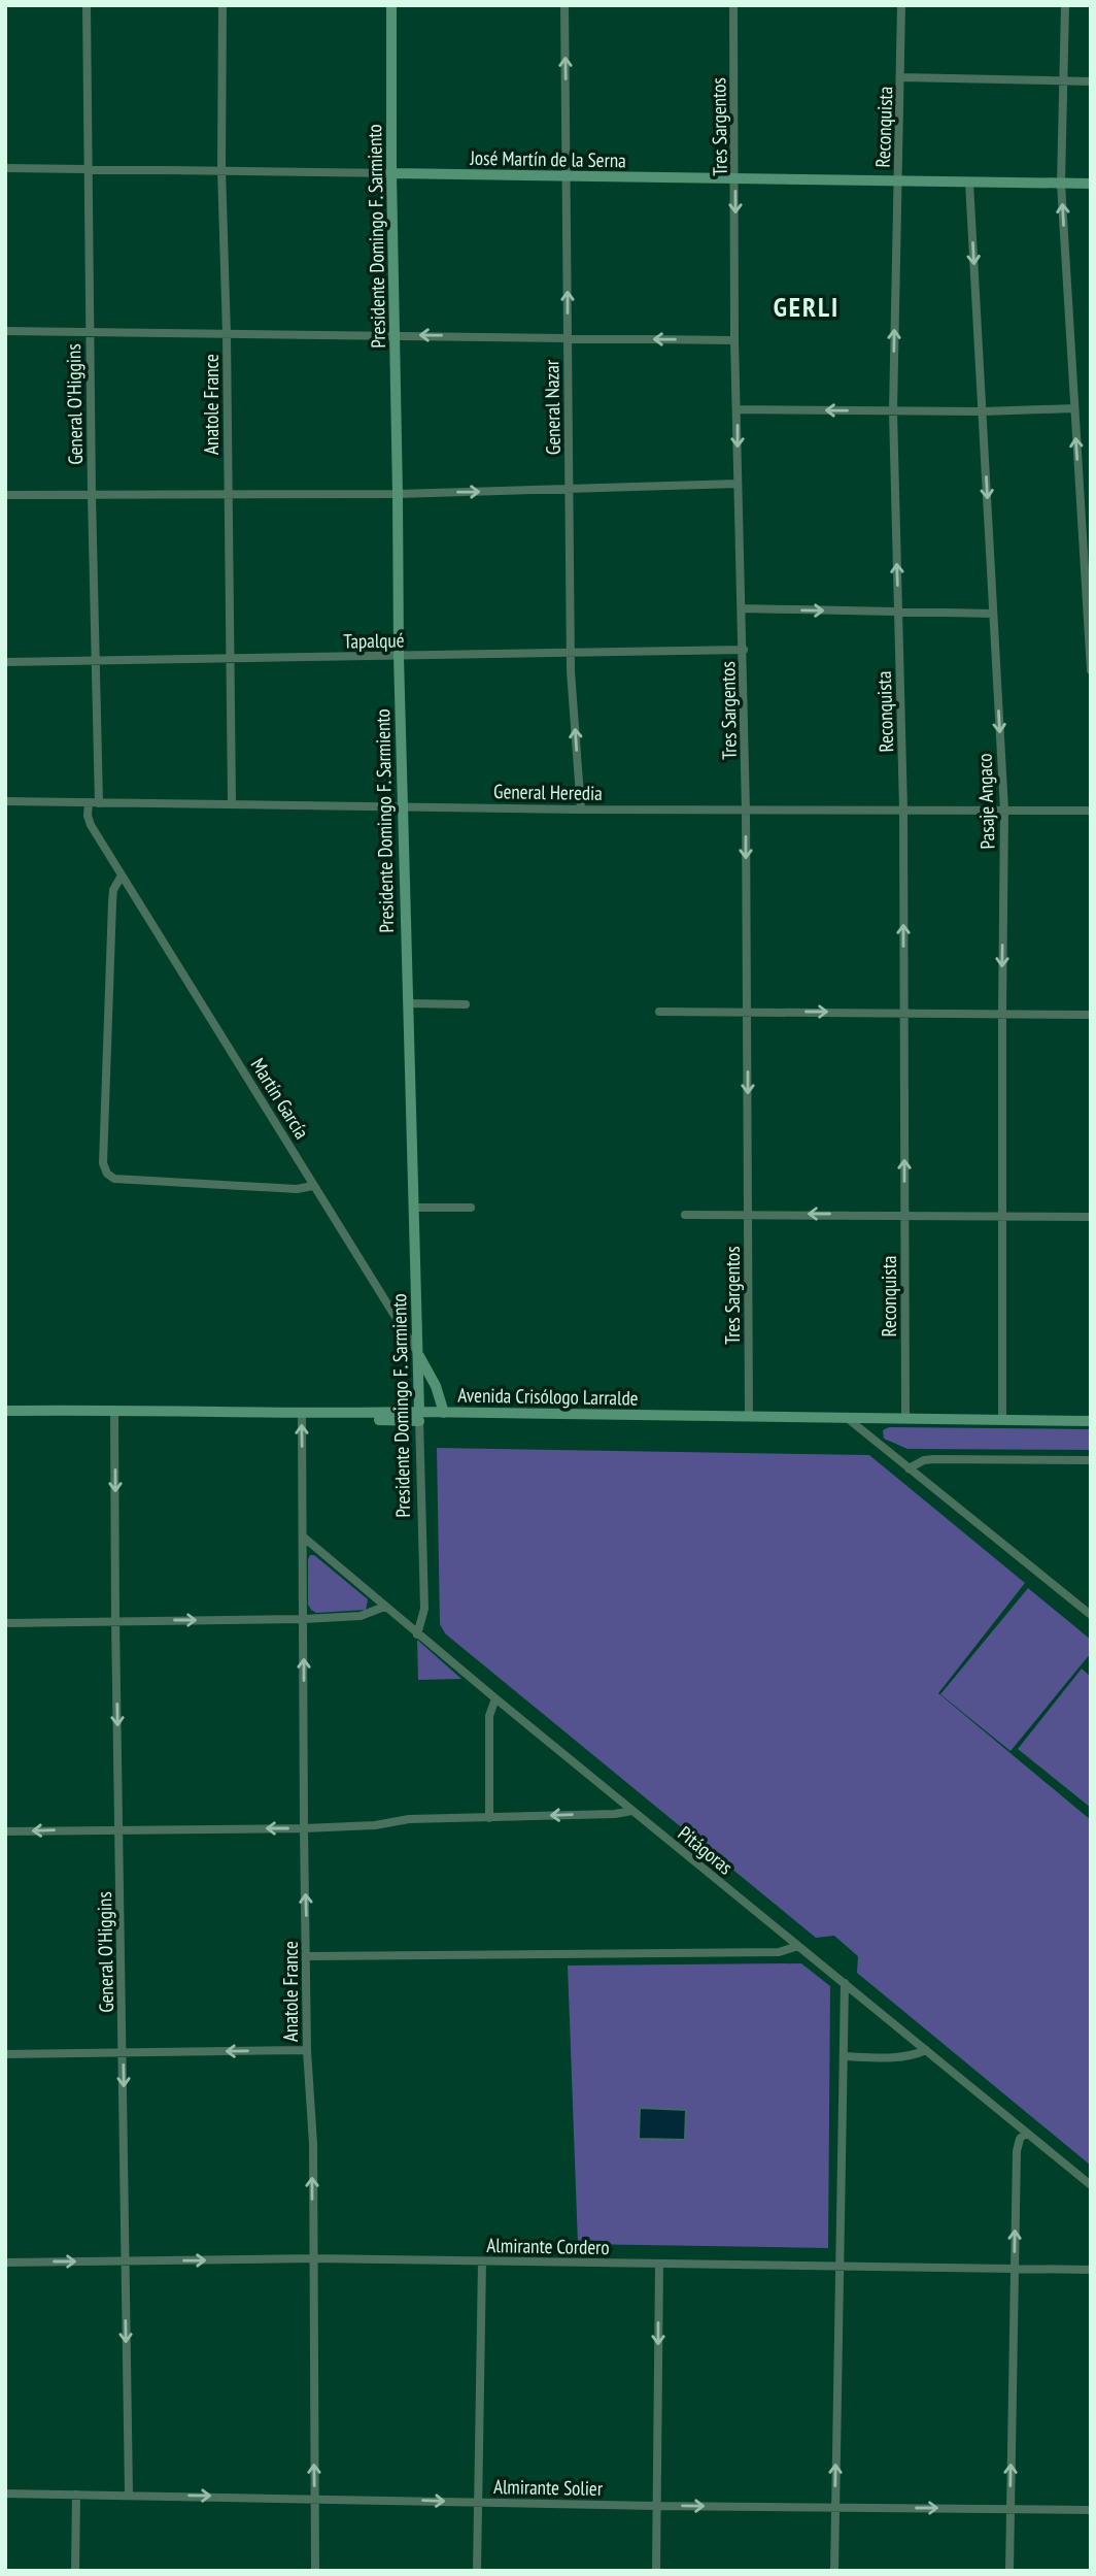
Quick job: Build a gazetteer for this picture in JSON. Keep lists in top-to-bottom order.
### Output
{
  "streets": {
    "street": [
      "Tres Sargentos",
      "Reconquista",
      "José Martín de la Serna",
      "Presidente Domingo F. Sarmiento",
      "General O'Higgins",
      "Anatole France",
      "General Nazar",
      "Tapalqué",
      "General Heredia",
      "Pasaje Angaco",
      "Martín García",
      "Avenida Crisólogo Larralde",
      "Pitágoras",
      "Almirante Cordero",
      "Almirante Solier"
    ]
  },
  "crossings": [
    ["Tres Sargentos", "José Martín de la Serna"],
    ["Tres Sargentos", "Tapalqué"],
    ["Tres Sargentos", "General Heredia"],
    ["Tres Sargentos", "Avenida Crisólogo Larralde"],
    ["Reconquista", "José Martín de la Serna"],
    ["Reconquista", "General Heredia"],
    ["Reconquista", "Avenida Crisólogo Larralde"],
    ["José Martín de la Serna", "Presidente Domingo F. Sarmiento"],
    ["José Martín de la Serna", "General O'Higgins"],
    ["José Martín de la Serna", "Anatole France"],
    ["José Martín de la Serna", "General Nazar"],
    ["José Martín de la Serna", "Pasaje Angaco"],
    ["Presidente Domingo F. Sarmiento", "Tapalqué"],
    ["Presidente Domingo F. Sarmiento", "General Heredia"],
    ["Presidente Domingo F. Sarmiento", "Martín García"],
    ["Presidente Domingo F. Sarmiento", "Avenida Crisólogo Larralde"],
    ["Presidente Domingo F. Sarmiento", "Pitágoras"],
    ["General O'Higgins", "Tapalqué"],
    ["General O'Higgins", "General Heredia"],
    ["General O'Higgins", "Martín García"],
    ["General O'Higgins", "Avenida Crisólogo Larralde"],
    ["General O'Higgins", "Almirante Cordero"],
    ["General O'Higgins", "Almirante Solier"],
    ["Anatole France", "Tapalqué"],
    ["Anatole France", "General Heredia"],
    ["Anatole France", "Avenida Crisólogo Larralde"],
    ["Anatole France", "Pitágoras"],
    ["Anatole France", "Almirante Cordero"],
    ["Anatole France", "Almirante Solier"],
    ["General Nazar", "Tapalqué"],
    ["General Nazar", "General Heredia"],
    ["General Heredia", "Pasaje Angaco"],
    ["General Heredia", "Martín García"],
    ["Pasaje Angaco", "Avenida Crisólogo Larralde"],
    ["Martín García", "Avenida Crisólogo Larralde"]
  ],
  "one_way": [
    "Tres Sargentos",
    "Reconquista",
    "General O'Higgins",
    "Anatole France",
    "General Nazar",
    "Pasaje Angaco",
    "Almirante Solier"
  ],
  "districts": ["GERLI"]
}
